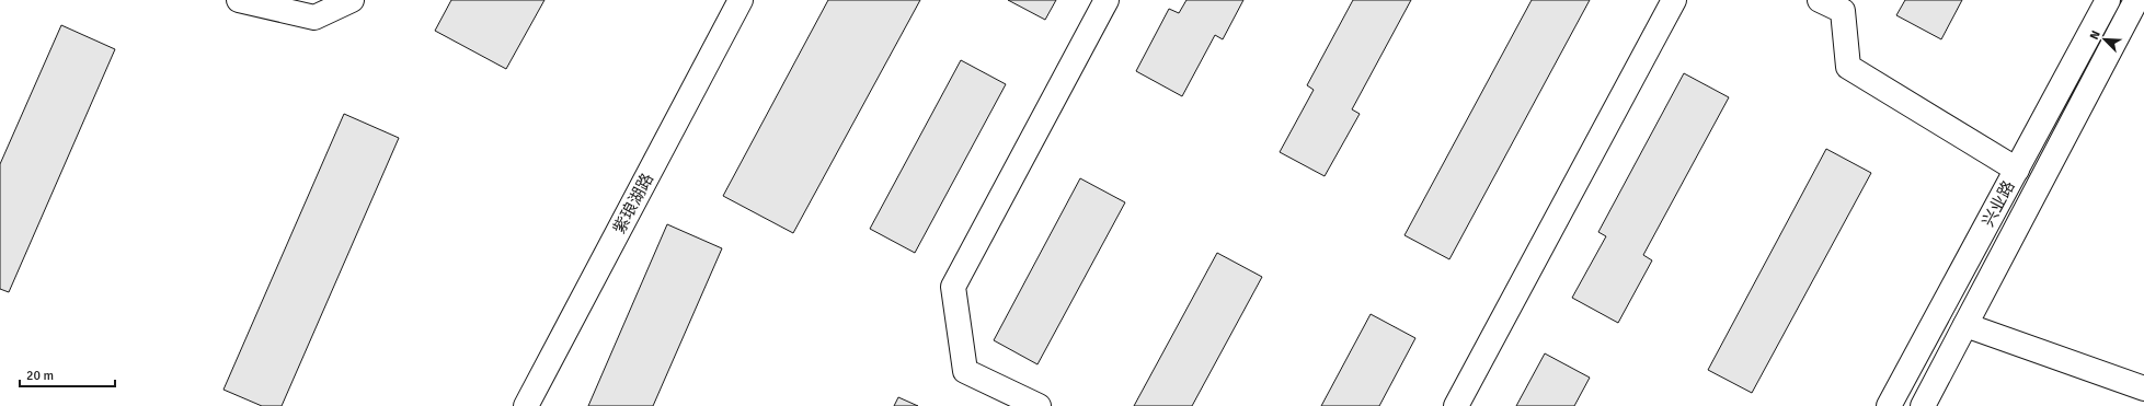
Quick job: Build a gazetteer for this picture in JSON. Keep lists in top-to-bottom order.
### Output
{
  "streets": {
    "street": ["紫琅湖路", "兴业路"]
  },
  "scale_bar": "20 m",
  "north": "top left"
}
